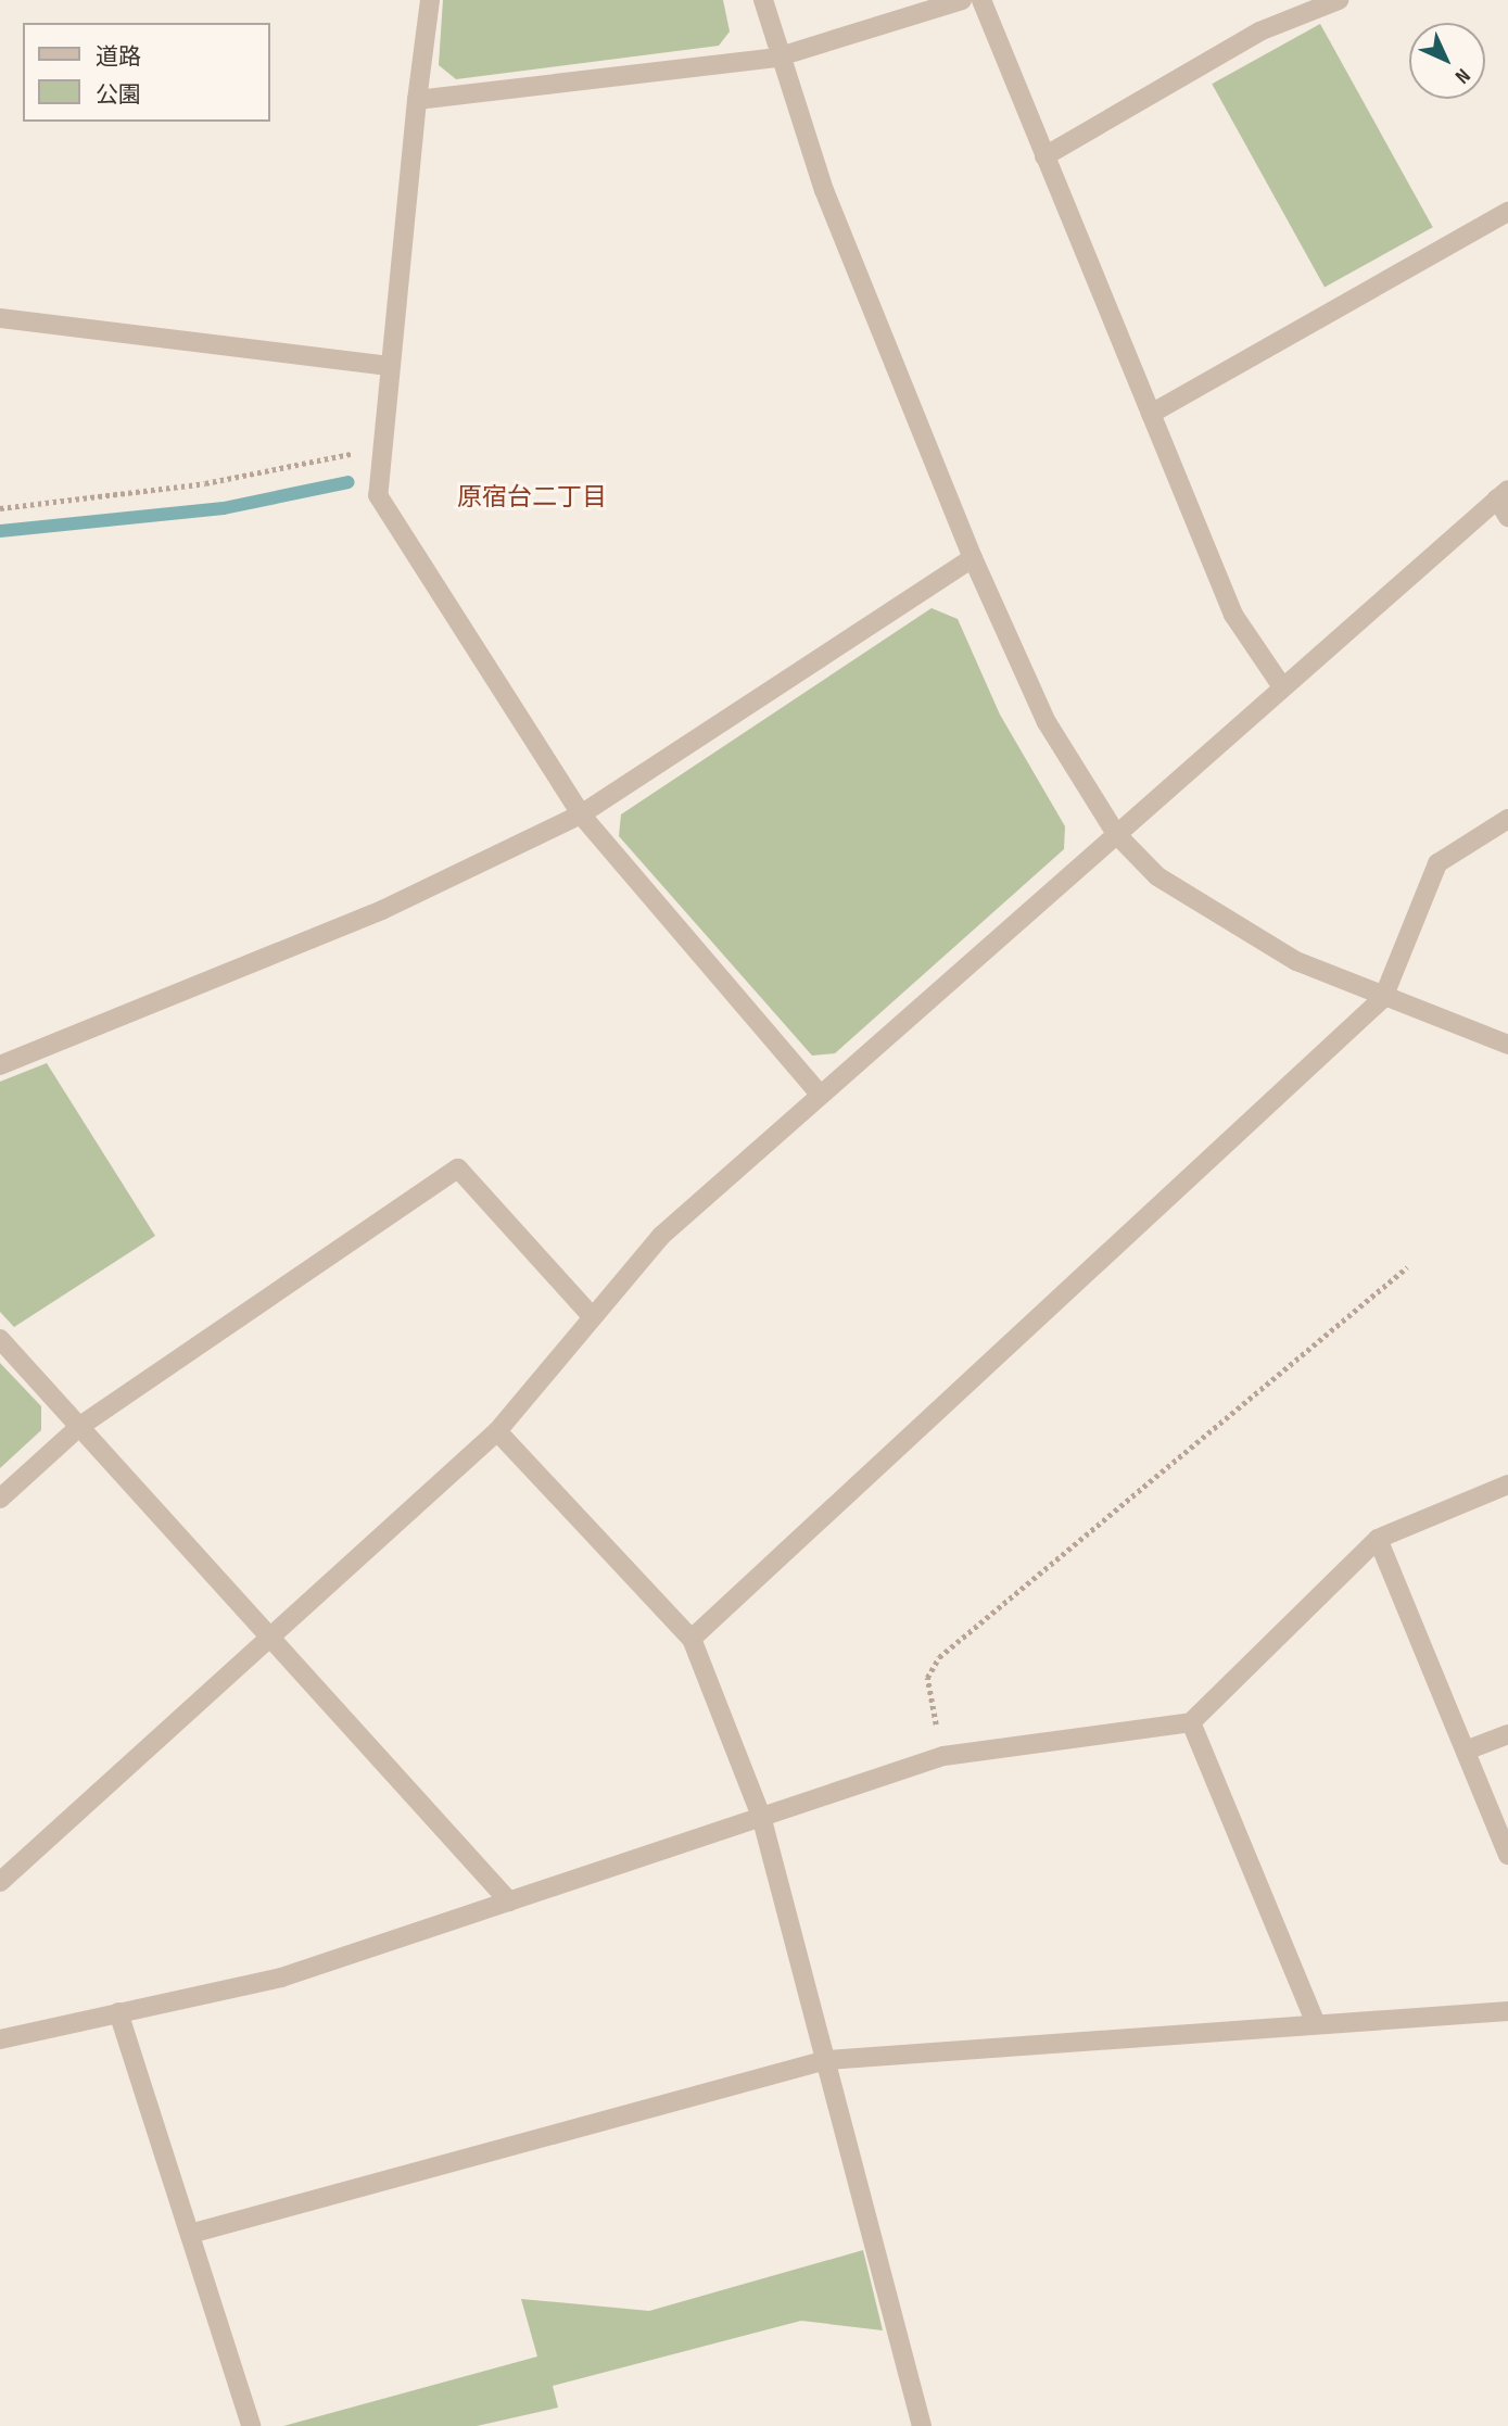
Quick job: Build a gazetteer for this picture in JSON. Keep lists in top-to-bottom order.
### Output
{
  "districts": ["原宿台二丁目"],
  "legend": ["道路", "公園"],
  "north": "bottom right"
}
